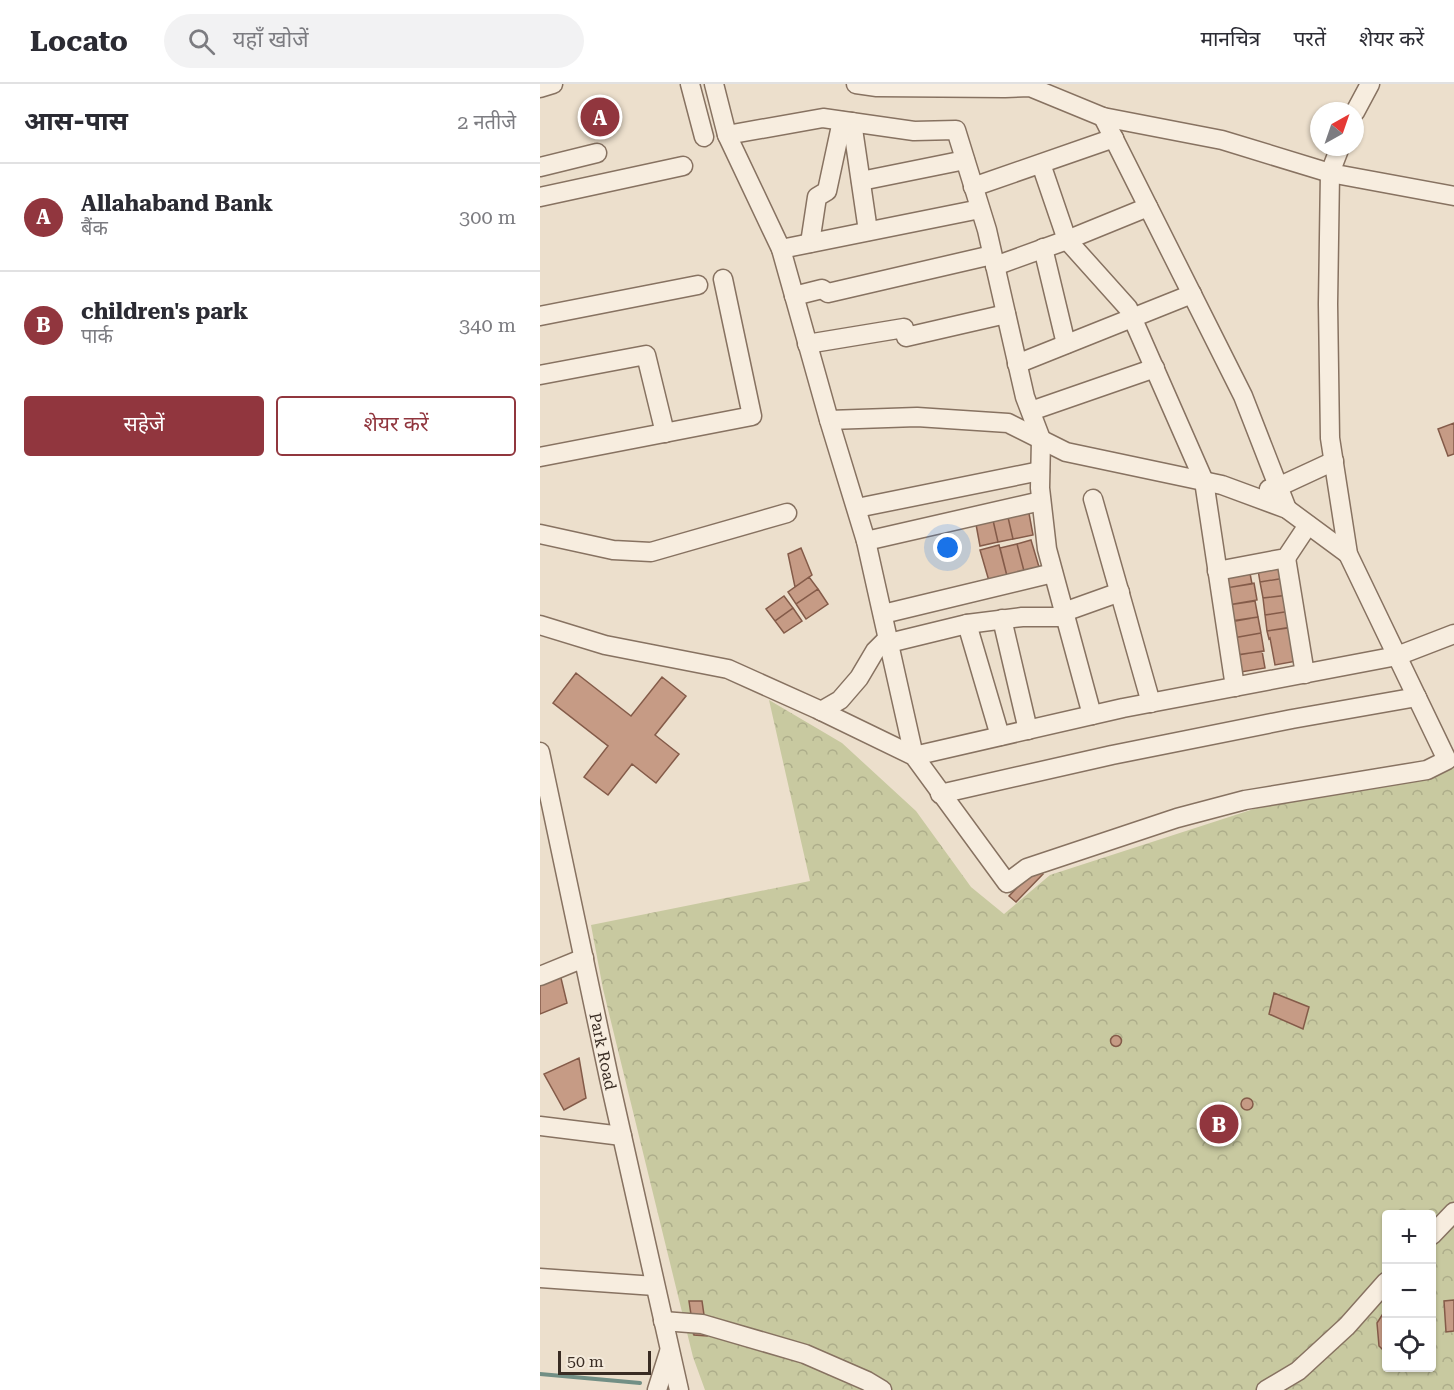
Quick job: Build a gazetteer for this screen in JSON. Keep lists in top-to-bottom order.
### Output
{
  "streets": {
    "street": ["Park Road"]
  },
  "scale_bar": "50 m",
  "north": "top right",
  "page": {
    "header": "Locato",
    "search": "यहाँ खोजें",
    "nav": ["मानचित्र", "परतें", "शेयर करें"],
    "heading": ["आस-पास", "2 नतीजे"],
    "pins": ["A", "B"],
    "list": [
      {
        "mark": "A",
        "name": "Allahaband Bank",
        "note": "बैंक",
        "value": "300 m"
      },
      {
        "mark": "B",
        "name": "children's park",
        "note": "पार्क",
        "value": "340 m"
      }
    ],
    "buttons": ["सहेजें", "शेयर करें"],
    "map_buttons": ["+", "−"],
    "scale": "50 m"
  }
}
